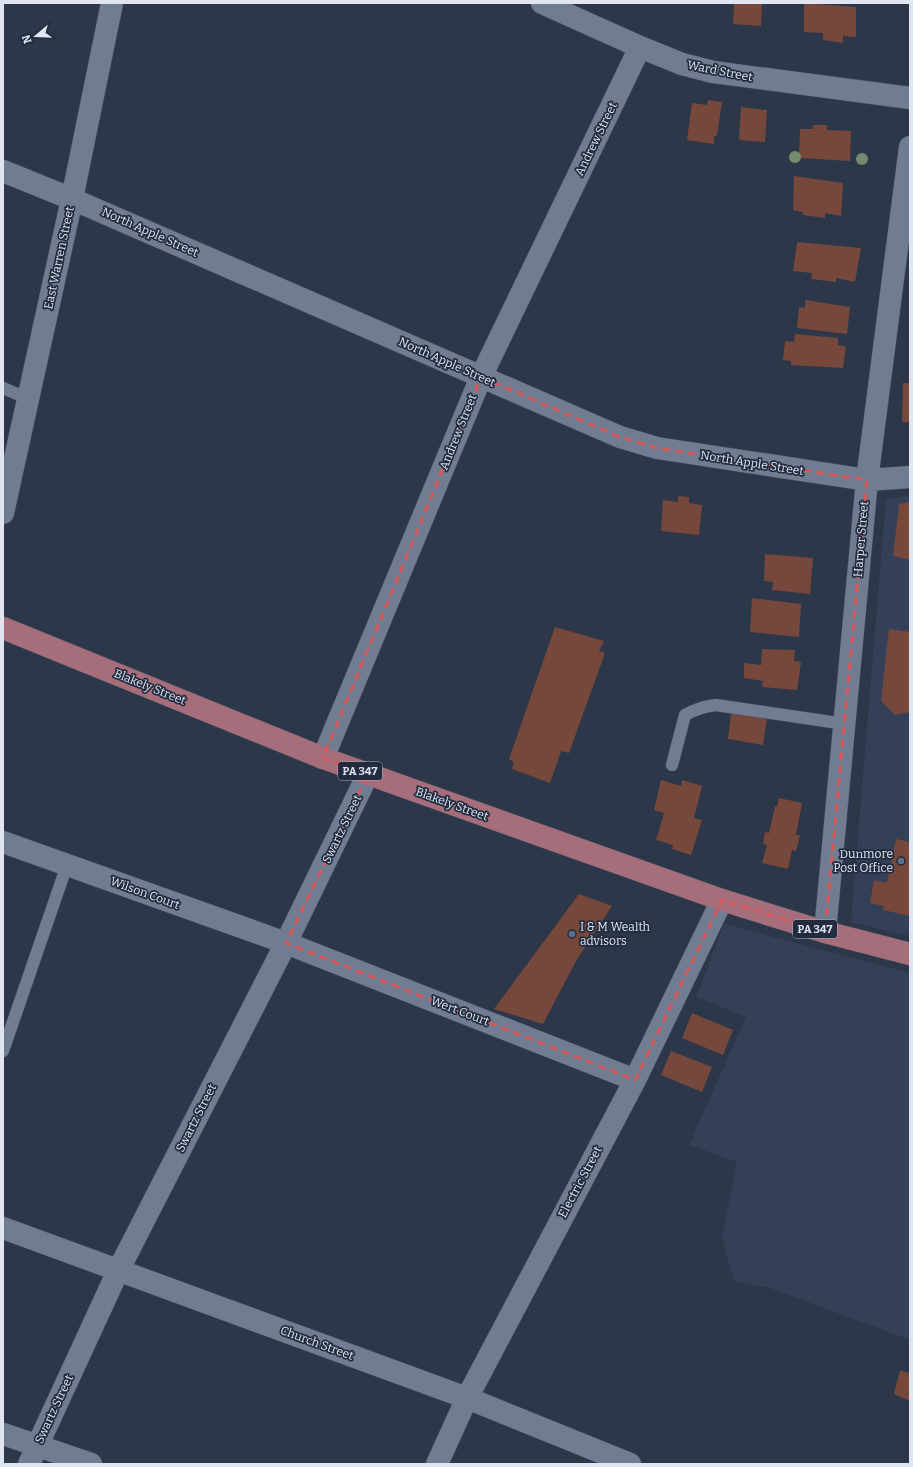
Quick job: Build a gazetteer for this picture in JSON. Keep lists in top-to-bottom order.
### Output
{
  "streets": {
    "main road": ["Blakely Street", "PA 347"],
    "street": [
      "Ward Street",
      "Andrew Street",
      "North Apple Street",
      "East Warren Street",
      "Harper Street",
      "Swartz Street",
      "Wilson Court",
      "Wert Court",
      "Electric Street",
      "Church Street"
    ]
  },
  "crossings": [
    ["Ward Street", "Andrew Street"],
    ["Andrew Street", "North Apple Street"],
    ["Andrew Street", "Blakely Street"],
    ["North Apple Street", "East Warren Street"],
    ["North Apple Street", "Harper Street"],
    ["Harper Street", "Blakely Street"],
    ["Blakely Street", "Swartz Street"],
    ["Blakely Street", "Electric Street"],
    ["Swartz Street", "Wilson Court"],
    ["Swartz Street", "Wert Court"],
    ["Swartz Street", "Church Street"],
    ["Wilson Court", "Wert Court"],
    ["Wert Court", "Electric Street"],
    ["Electric Street", "Church Street"]
  ],
  "places": ["Dunmore Post Office", "I & M Wealth advisors"],
  "north": "left"
}
